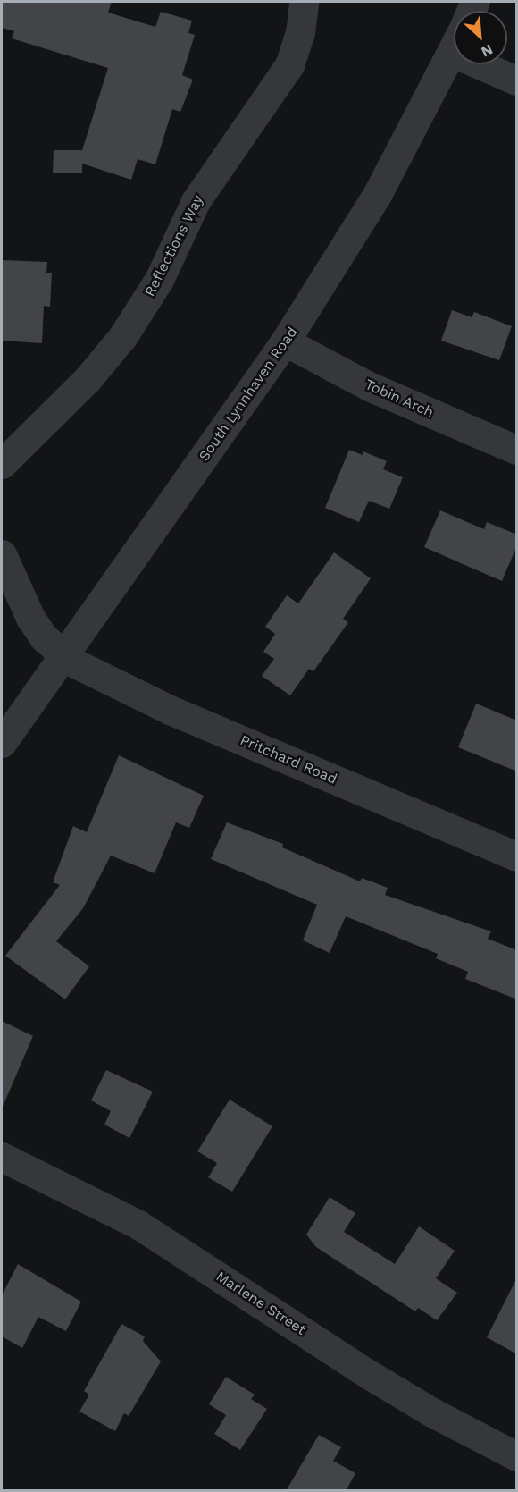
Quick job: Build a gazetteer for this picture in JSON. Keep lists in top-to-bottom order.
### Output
{
  "streets": {
    "street": [
      "Reflections Way",
      "South Lynnhaven Road",
      "Tobin Arch",
      "Pritchard Road",
      "Marlene Street"
    ]
  },
  "crossings": [
    ["South Lynnhaven Road", "Tobin Arch"],
    ["South Lynnhaven Road", "Pritchard Road"]
  ],
  "north": "bottom right"
}
